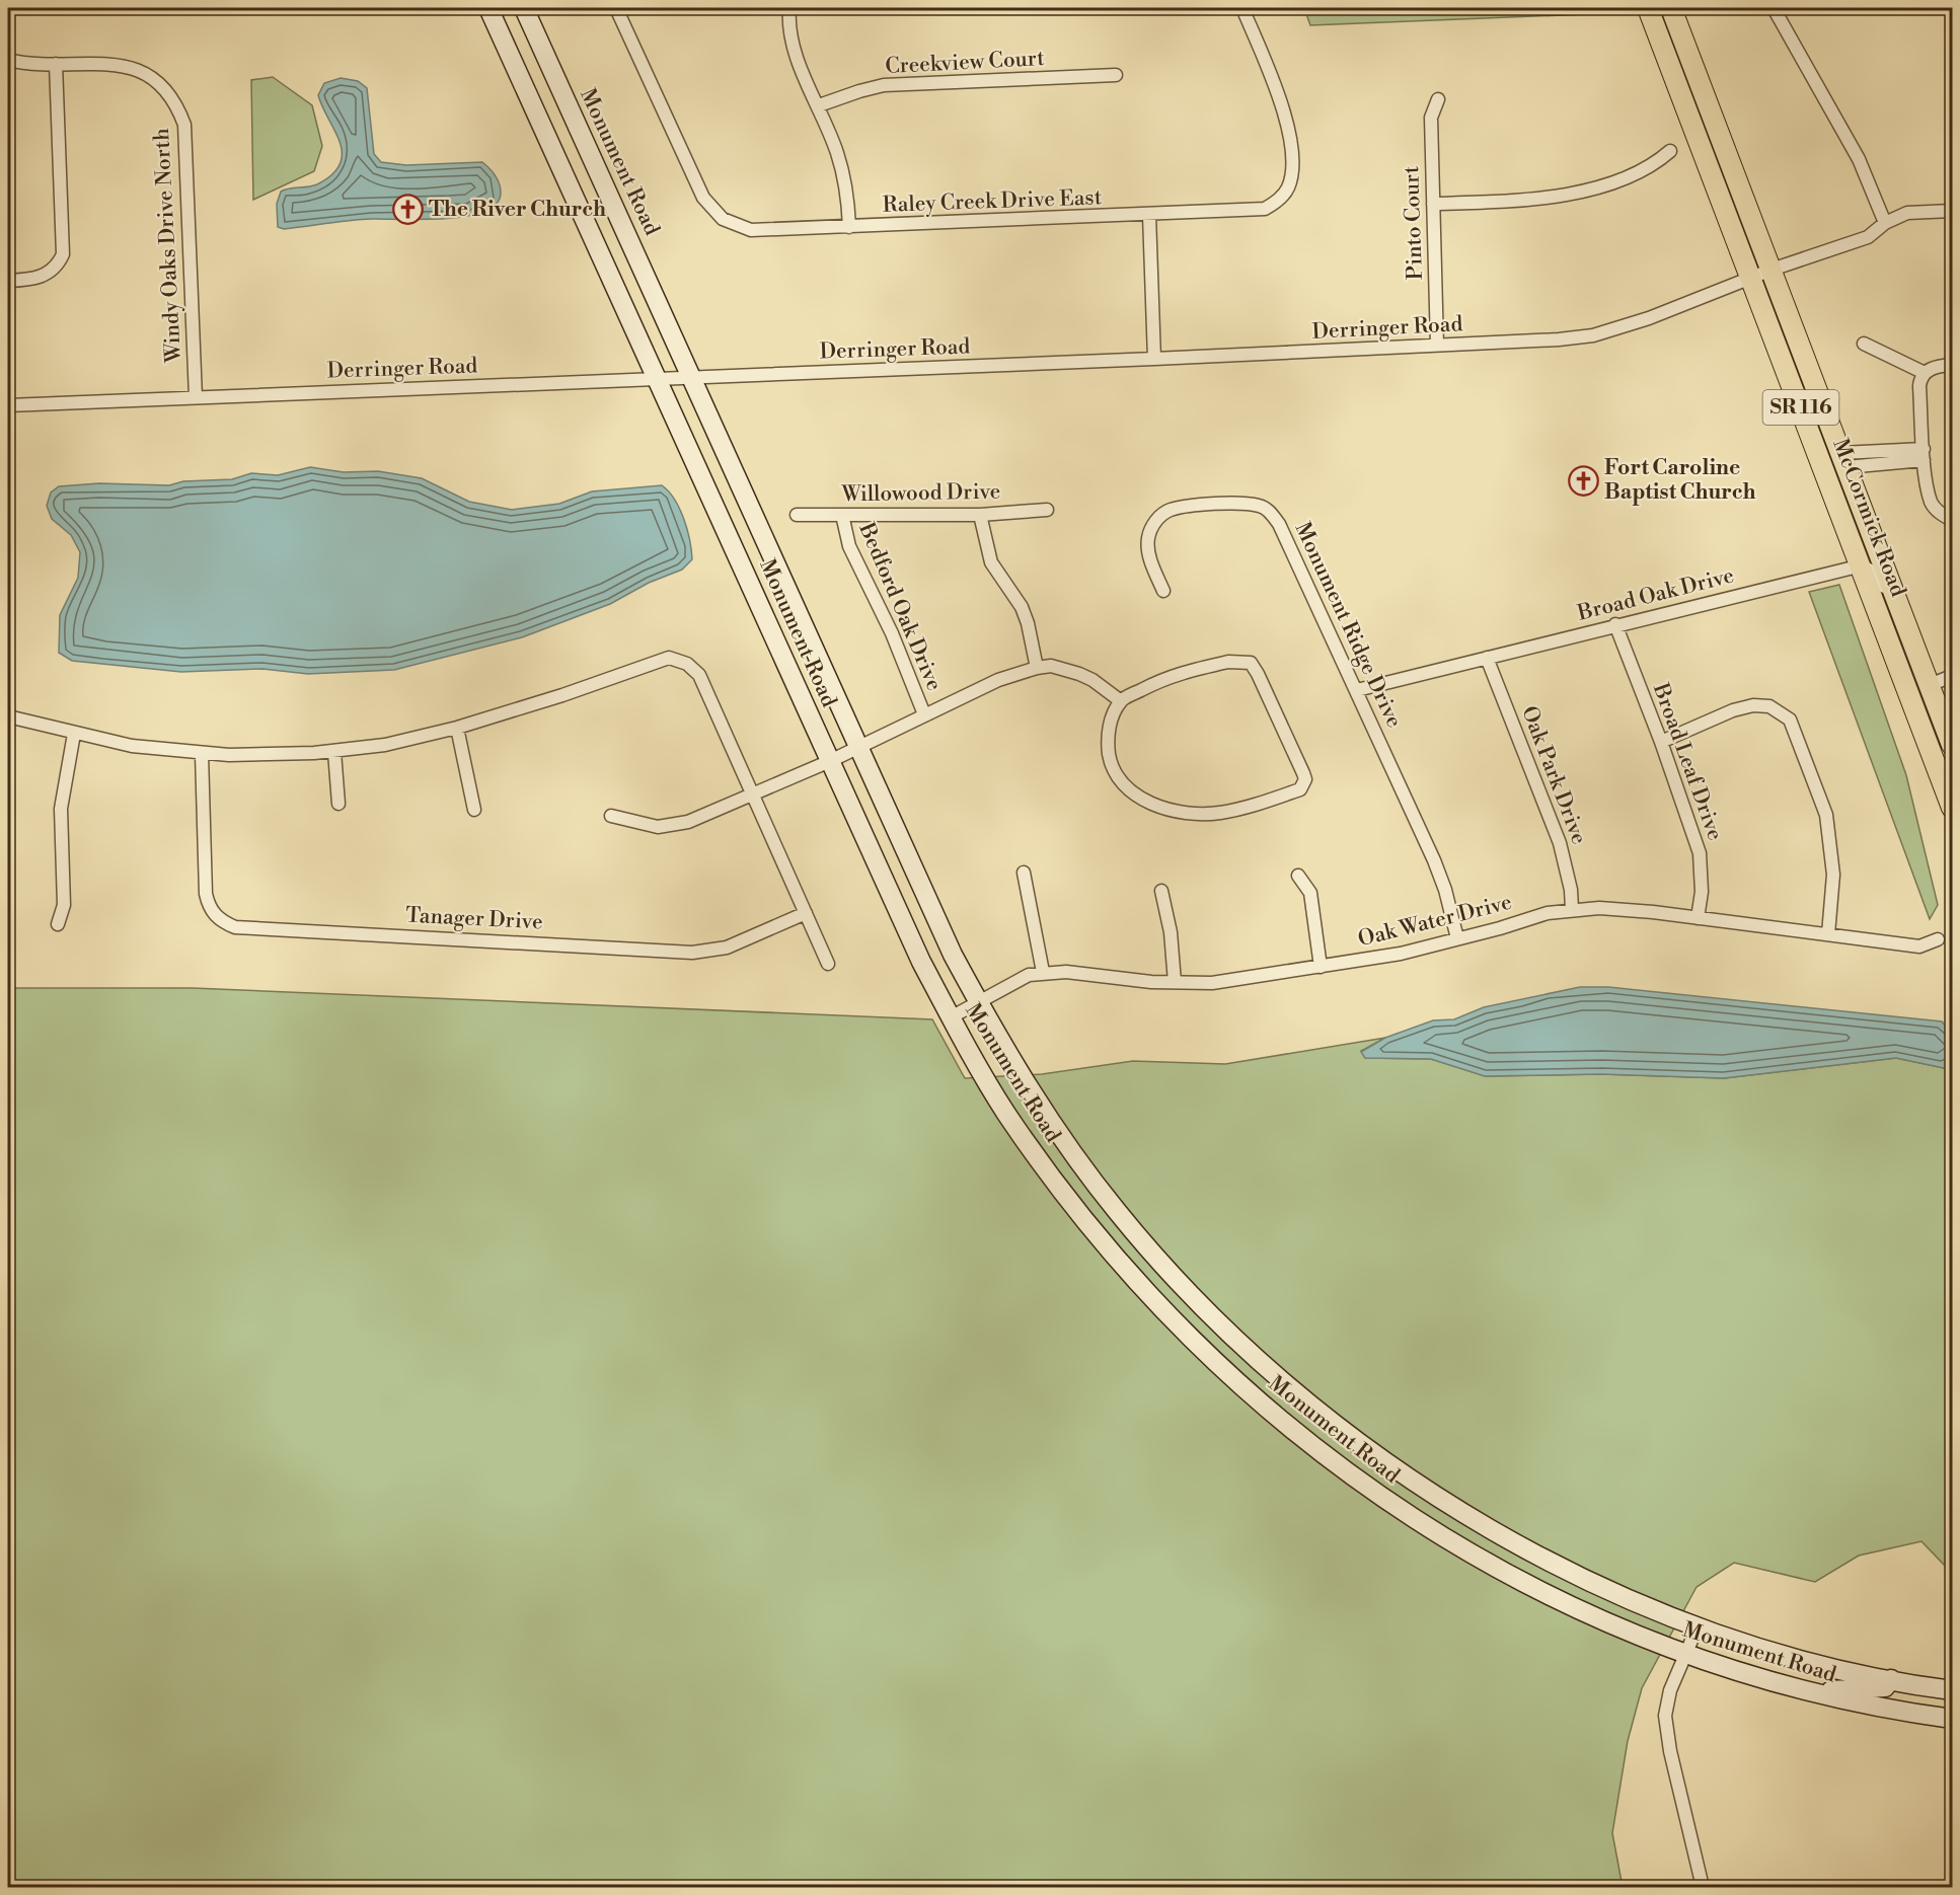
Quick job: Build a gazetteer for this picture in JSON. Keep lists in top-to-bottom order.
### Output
{
  "streets": {
    "main road": ["Monument Road", "SR 116", "McCormick Road"],
    "street": [
      "Creekview Court",
      "Raley Creek Drive East",
      "Pinto Court",
      "Windy Oaks Drive North",
      "Derringer Road",
      "Willowood Drive",
      "Broad Oak Drive",
      "Bedford Oak Drive",
      "Monument Ridge Drive",
      "Broad Leaf Drive",
      "Oak Park Drive",
      "Tanager Drive",
      "Oak Water Drive"
    ]
  },
  "crossings": [
    ["Monument Road", "Derringer Road"],
    ["Monument Road", "Oak Water Drive"],
    ["Pinto Court", "Derringer Road"],
    ["Windy Oaks Drive North", "Derringer Road"],
    ["Derringer Road", "McCormick Road"],
    ["Willowood Drive", "Bedford Oak Drive"],
    ["McCormick Road", "Broad Oak Drive"],
    ["Broad Oak Drive", "Monument Ridge Drive"],
    ["Broad Oak Drive", "Broad Leaf Drive"],
    ["Broad Oak Drive", "Oak Park Drive"],
    ["Monument Ridge Drive", "Oak Water Drive"],
    ["Broad Leaf Drive", "Oak Water Drive"],
    ["Oak Park Drive", "Oak Water Drive"]
  ],
  "places": {
    "church": ["The River Church", "Fort Caroline Baptist Church"]
  }
}
